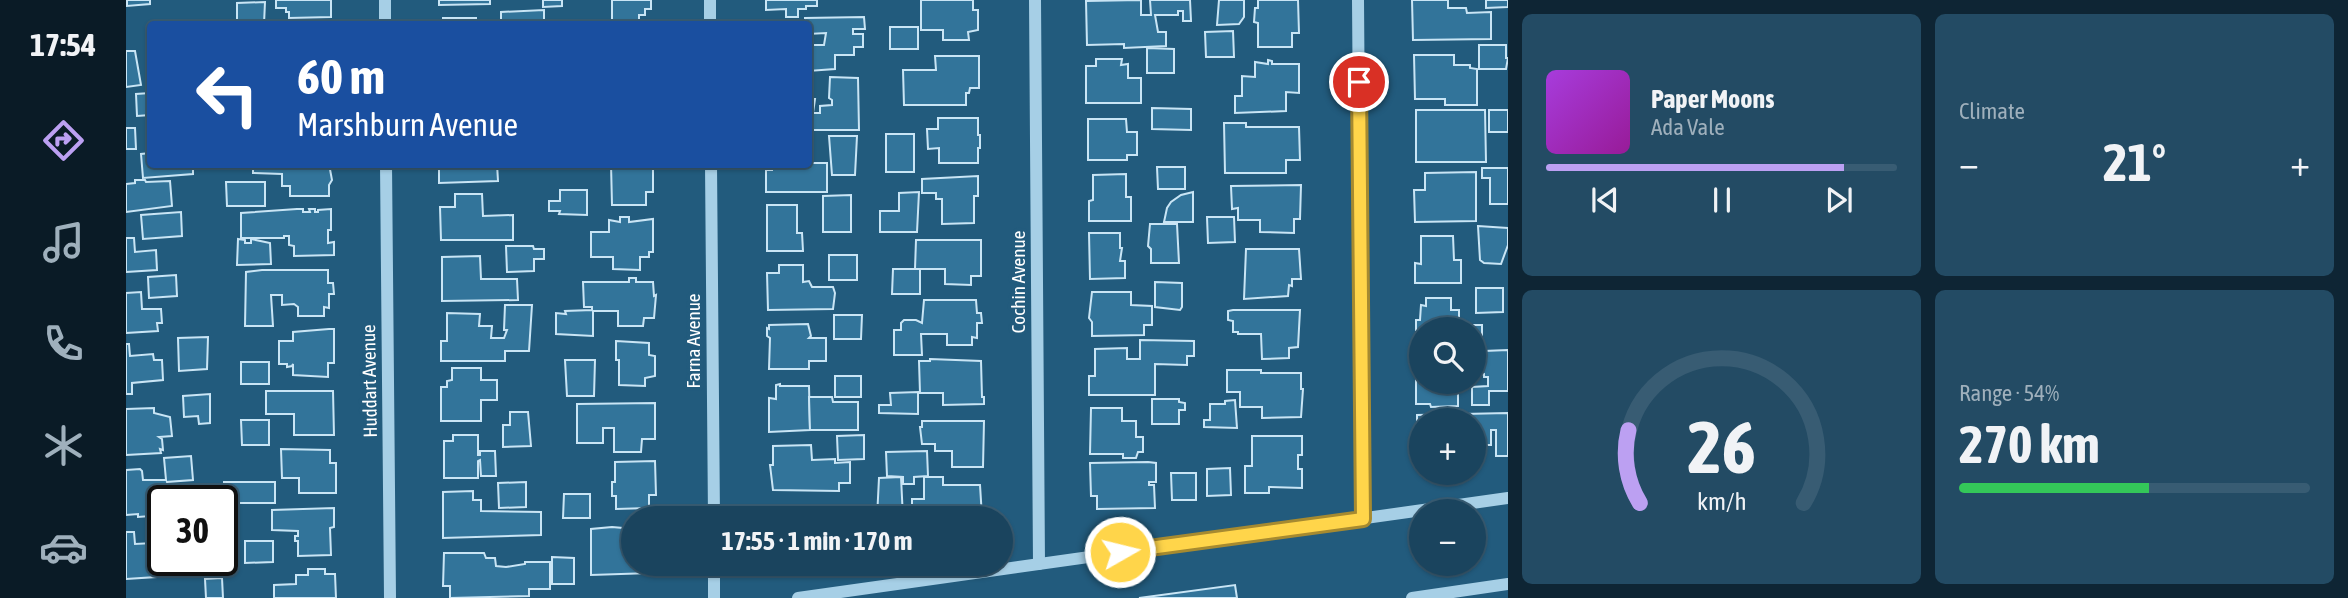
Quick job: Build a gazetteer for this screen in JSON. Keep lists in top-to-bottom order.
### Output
{
  "streets": {
    "street": ["Cochin Avenue", "Farna Avenue", "Huddart Avenue"]
  },
  "page": {
    "tabs": "17:54",
    "tile": [
      "Climate",
      ["Range · 54%", "270 km"]
    ],
    "turn": ["60 m", "Marshburn Avenue"],
    "song": ["Paper Moons", "Ada Vale"],
    "heat": ["−", "21°", "+"],
    "map_buttons": ["+", "−"],
    "limit": "30",
    "trip": "17:55 · 1 min · 170 m",
    "gauge": ["26", "km/h"]
  }
}
